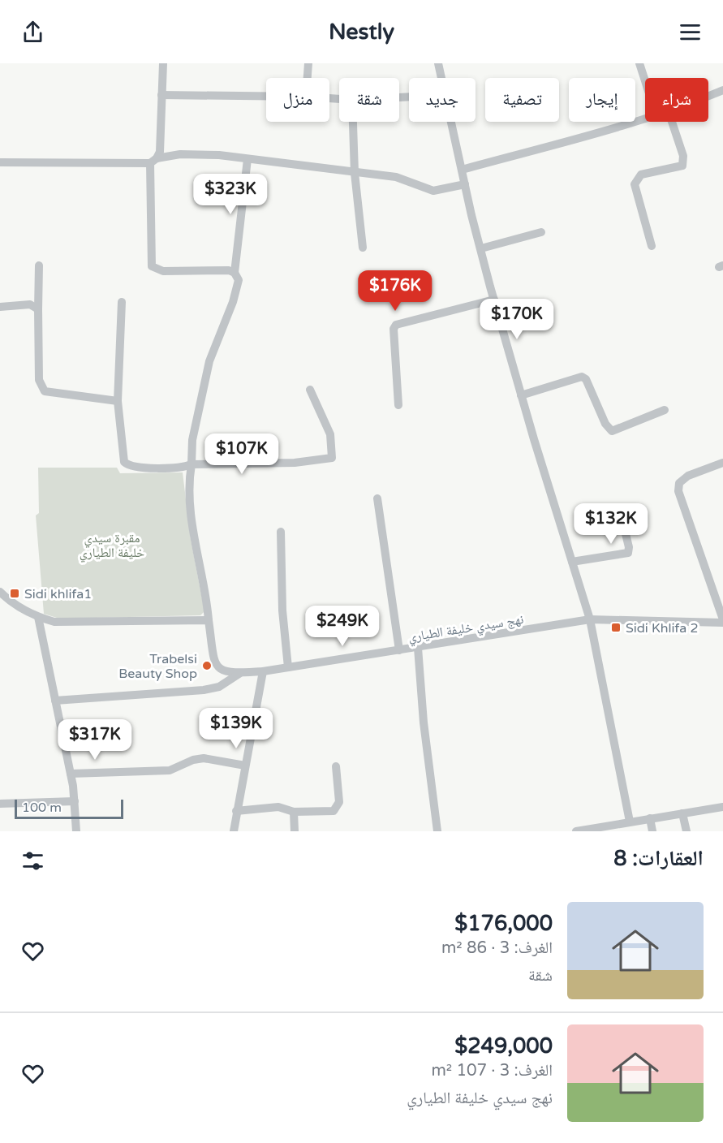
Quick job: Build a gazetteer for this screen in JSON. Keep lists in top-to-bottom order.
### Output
{
  "streets": {
    "street": ["نهج سيدي خليفة الطياري"]
  },
  "parks": ["مقبرة سيدي خليفة الطياري"],
  "places": {
    "transit": ["Sidi khlifa1", "Sidi Khlifa 2"],
    "other": ["Trabelsi Beauty Shop"]
  },
  "scale_bar": "100 m",
  "page": {
    "header": "Nestly",
    "chip": [
      "شراء",
      "إيجار",
      "تصفية",
      "جديد",
      "شقة",
      "منزل"
    ],
    "price": [
      "$323K",
      "$176K",
      "$170K",
      "$107K",
      "$132K",
      "$249K",
      "$139K",
      "$317K"
    ],
    "scale": "100 m",
    "heading": "العقارات: 8",
    "list": [
      {
        "name": "$176,000",
        "note": "الغرف: 3 · 86 m² · شقة"
      },
      {
        "name": "$249,000",
        "note": "الغرف: 3 · 107 m² · نهج سيدي خليفة الطياري"
      }
    ]
  }
}
